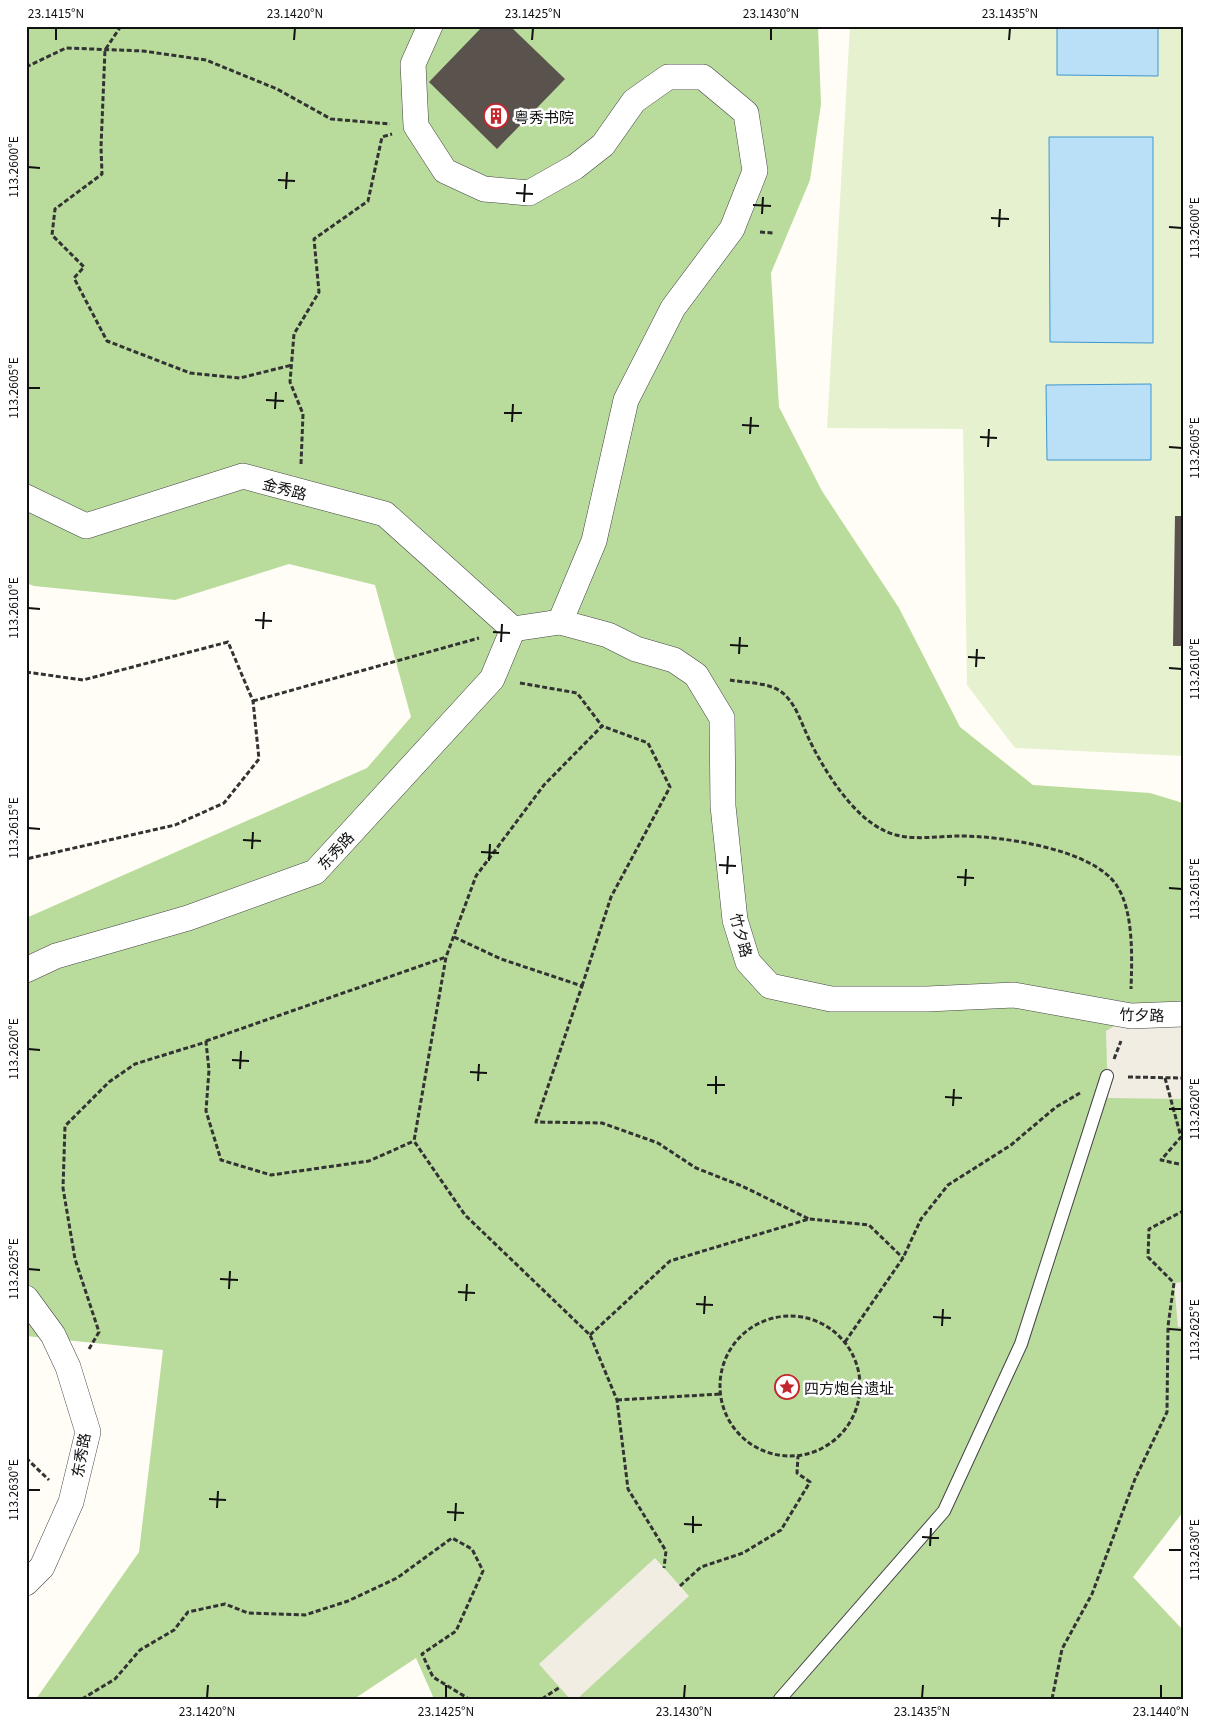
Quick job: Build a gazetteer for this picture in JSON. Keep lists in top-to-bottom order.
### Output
{
  "streets": {
    "street": ["金秀路", "东秀路", "竹夕路"]
  },
  "crossings": [
    ["金秀路", "东秀路"]
  ],
  "places": {
    "building": ["粤秀书院"],
    "place": ["四方炮台遗址"]
  },
  "coordinates": [
    "23.1415°N",
    "23.1420°N",
    "23.1425°N",
    "23.1430°N",
    "23.1435°N",
    "113.2600°E",
    "113.2605°E",
    "113.2610°E",
    "113.2615°E",
    "113.2620°E",
    "113.2625°E",
    "113.2630°E",
    "23.1440°N"
  ]
}
